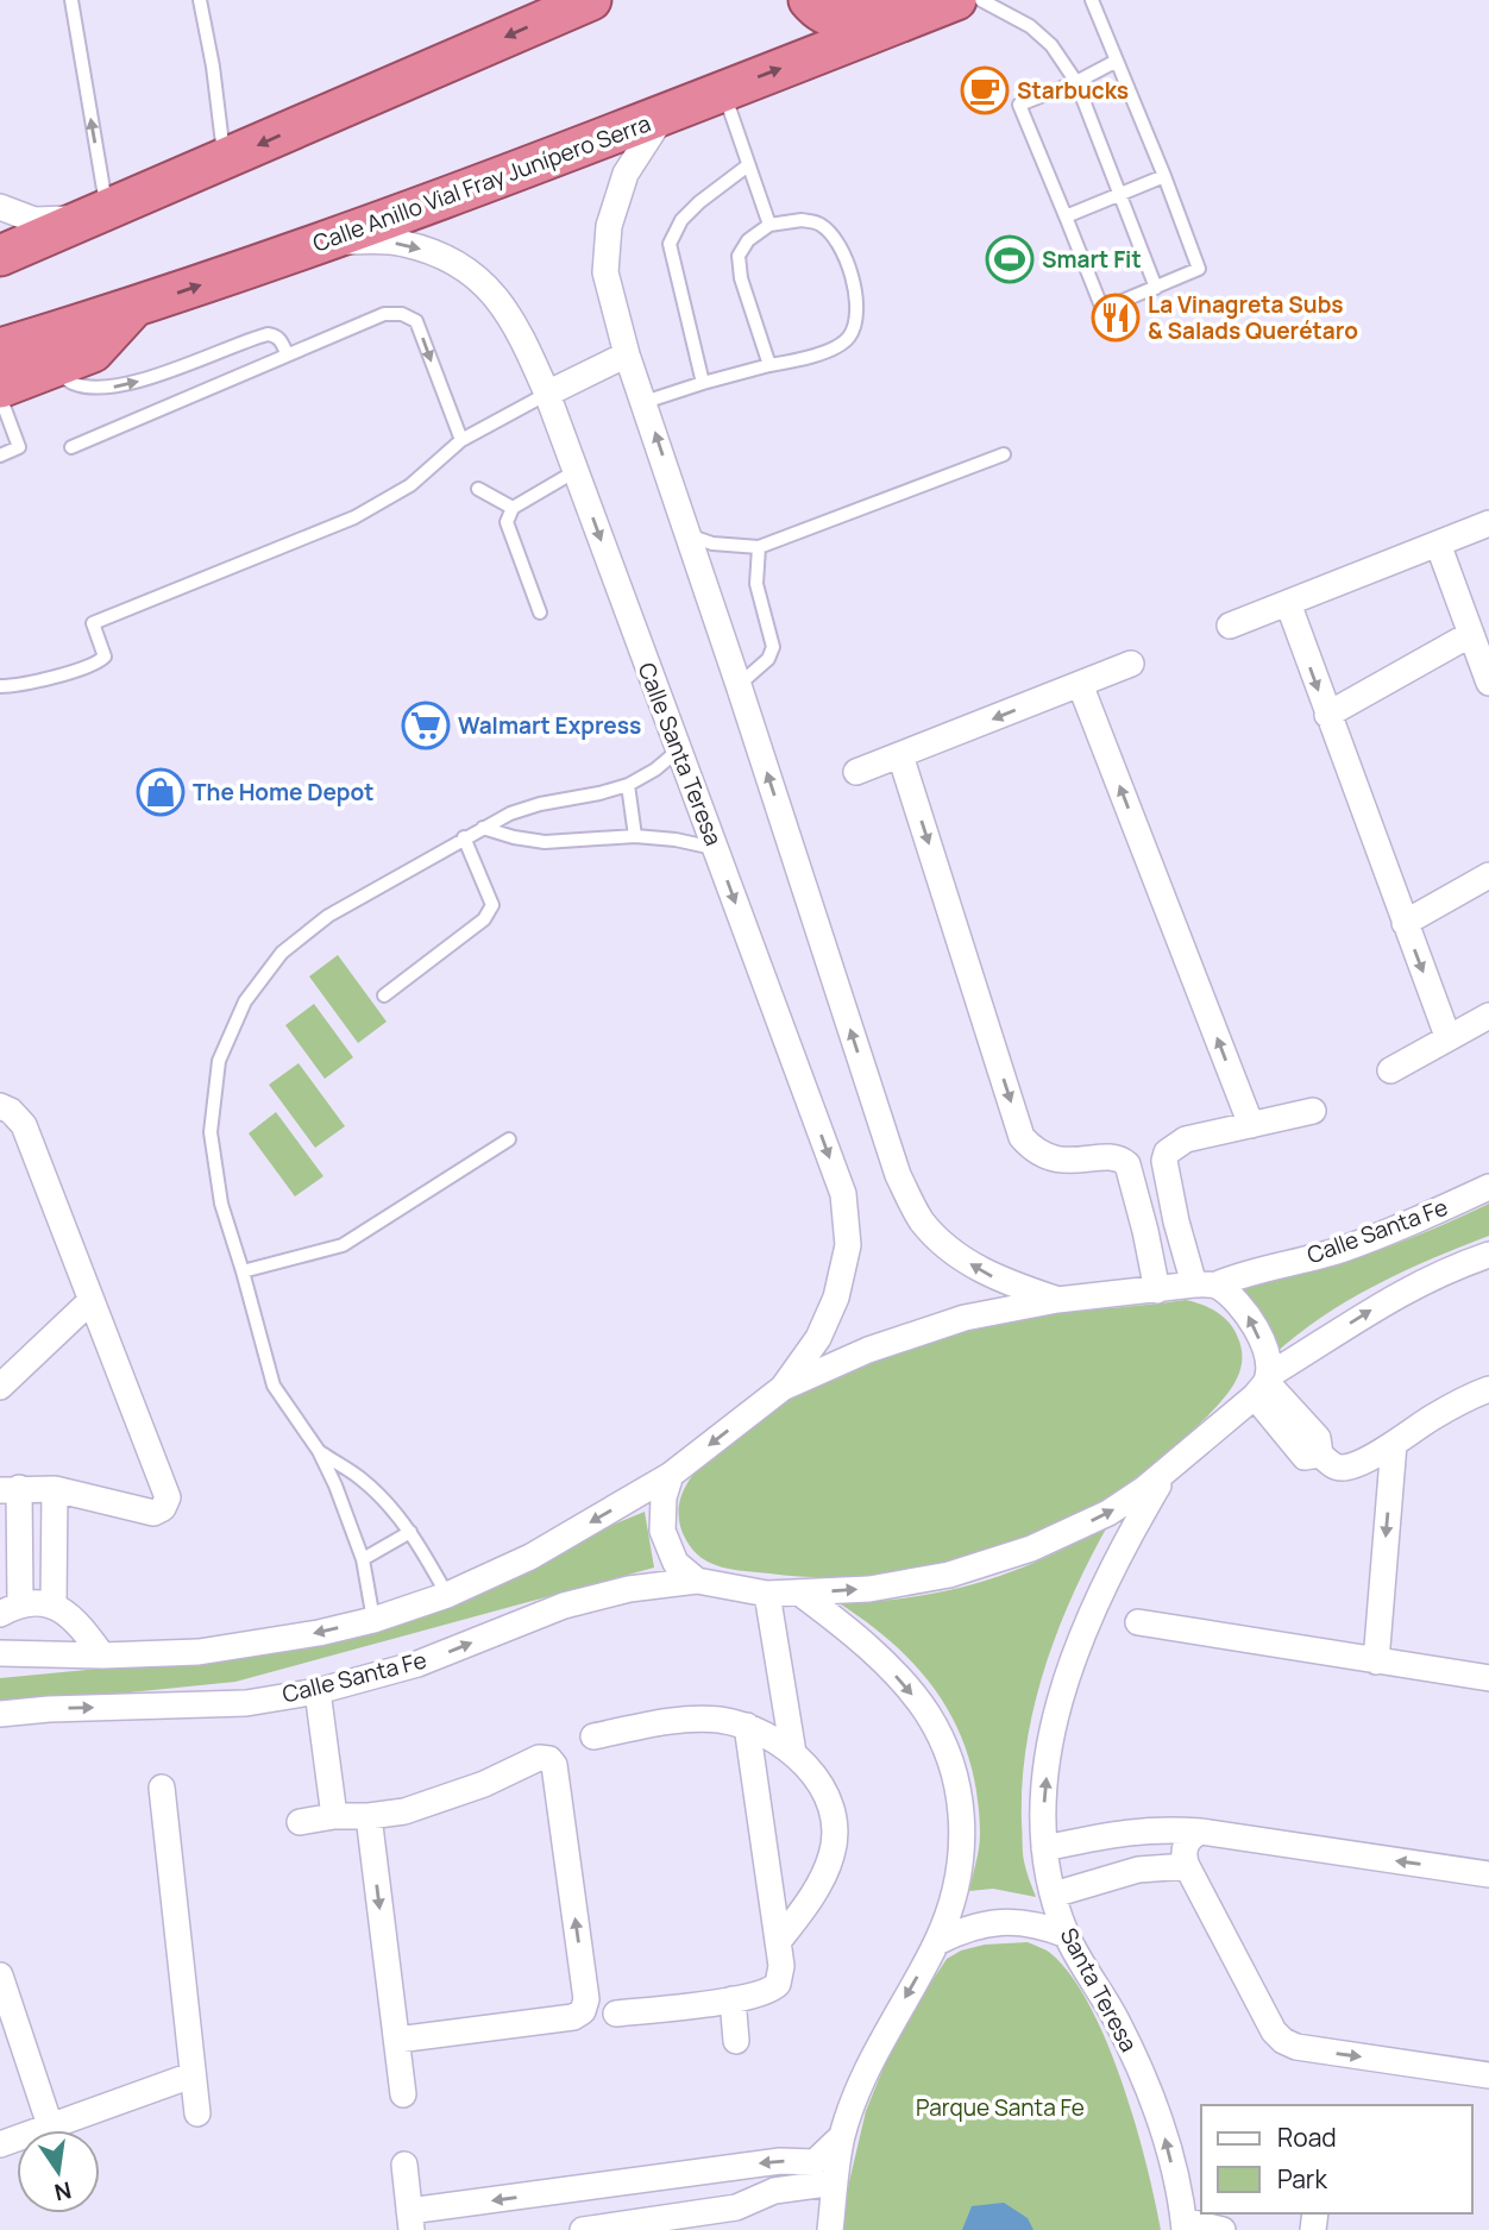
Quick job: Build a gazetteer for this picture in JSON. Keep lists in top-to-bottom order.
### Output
{
  "streets": {
    "highway": ["Calle Anillo Vial Fray Junípero Serra"],
    "street": ["Calle Santa Teresa", "Calle Santa Fe", "Santa Teresa"]
  },
  "crossings": [
    ["Calle Anillo Vial Fray Junípero Serra", "Calle Santa Teresa"],
    ["Calle Santa Teresa", "Calle Santa Fe"],
    ["Calle Santa Fe", "Santa Teresa"]
  ],
  "one_way": ["Santa Teresa"],
  "parks": ["Parque Santa Fe"],
  "places": {
    "cafe": ["Starbucks"],
    "sports": ["Smart Fit"],
    "restaurant": ["La Vinagreta Subs & Salads Querétaro"],
    "supermarket": ["Walmart Express"],
    "shop": ["The Home Depot"]
  },
  "legend": ["Road", "Park"],
  "north": "bottom"
}
